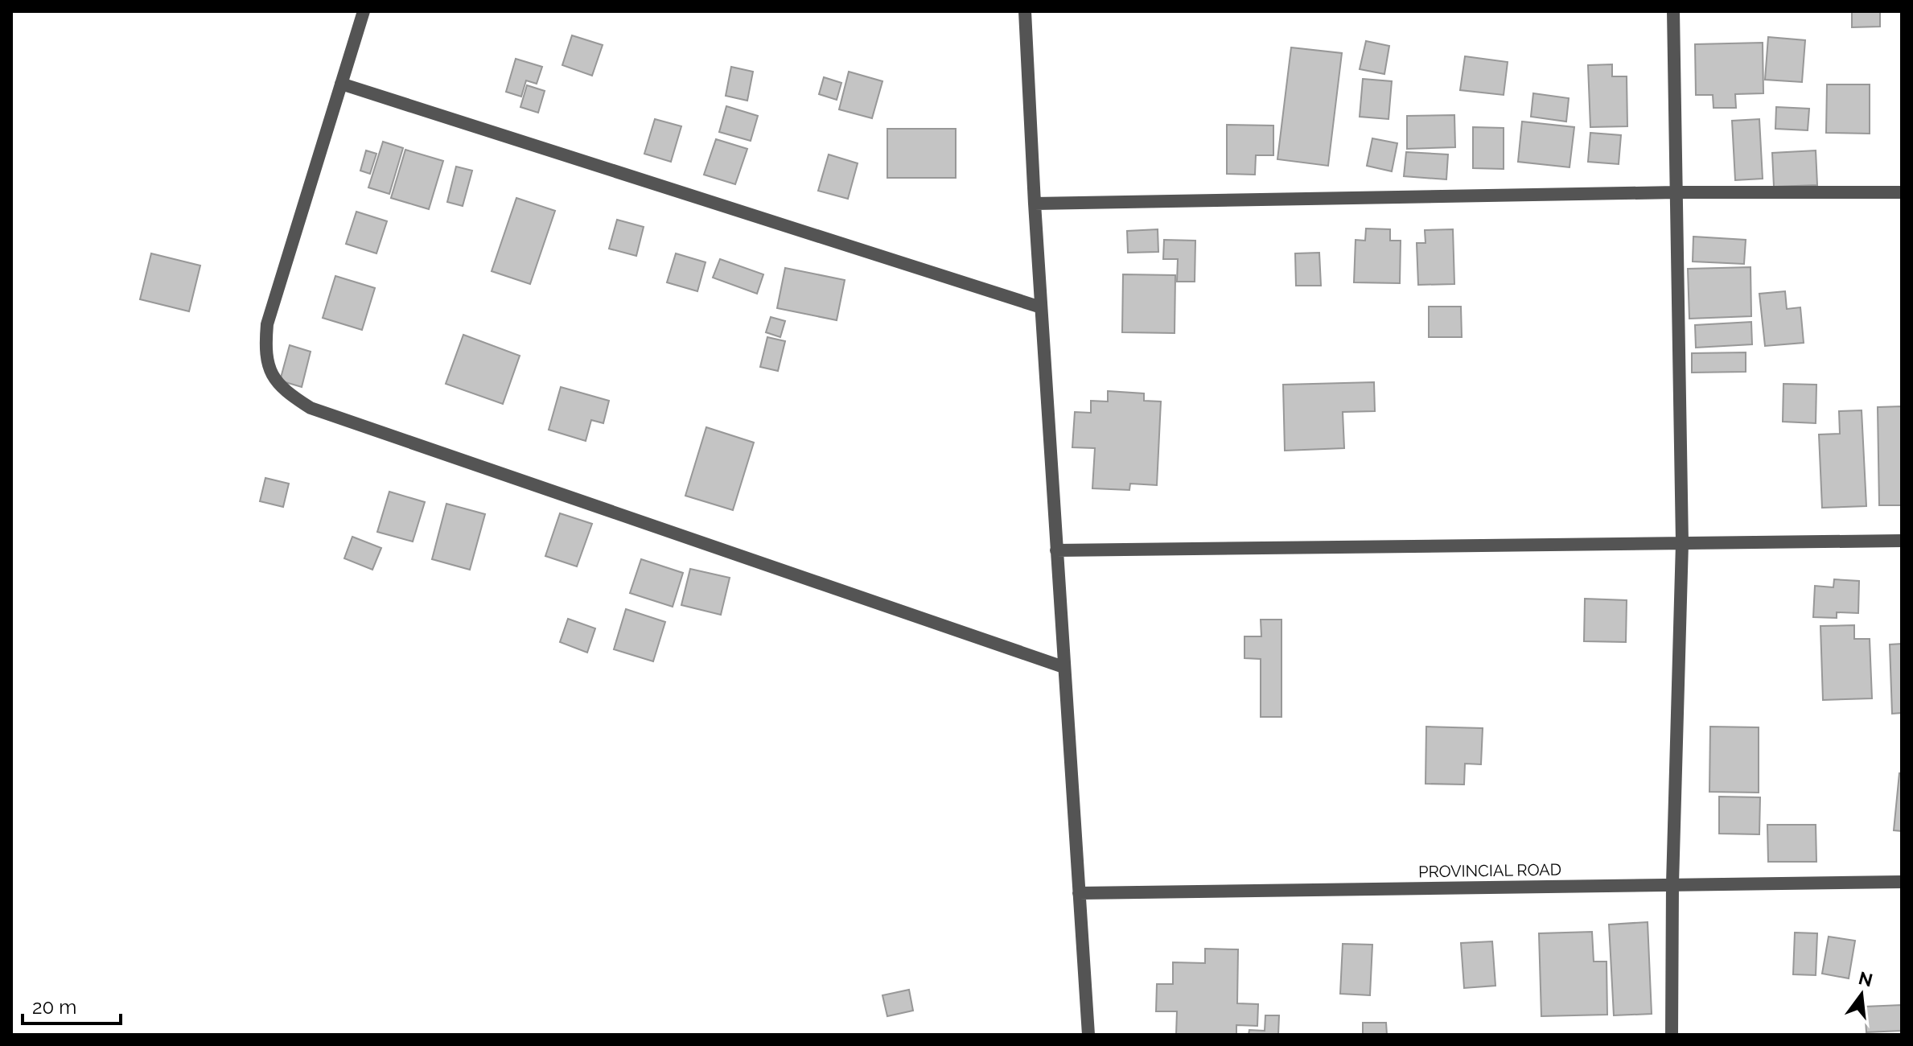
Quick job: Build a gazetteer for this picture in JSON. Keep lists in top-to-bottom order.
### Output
{
  "streets": {
    "street": ["PROVINCIAL ROAD"]
  },
  "scale_bar": "20 m",
  "north": "top"
}
